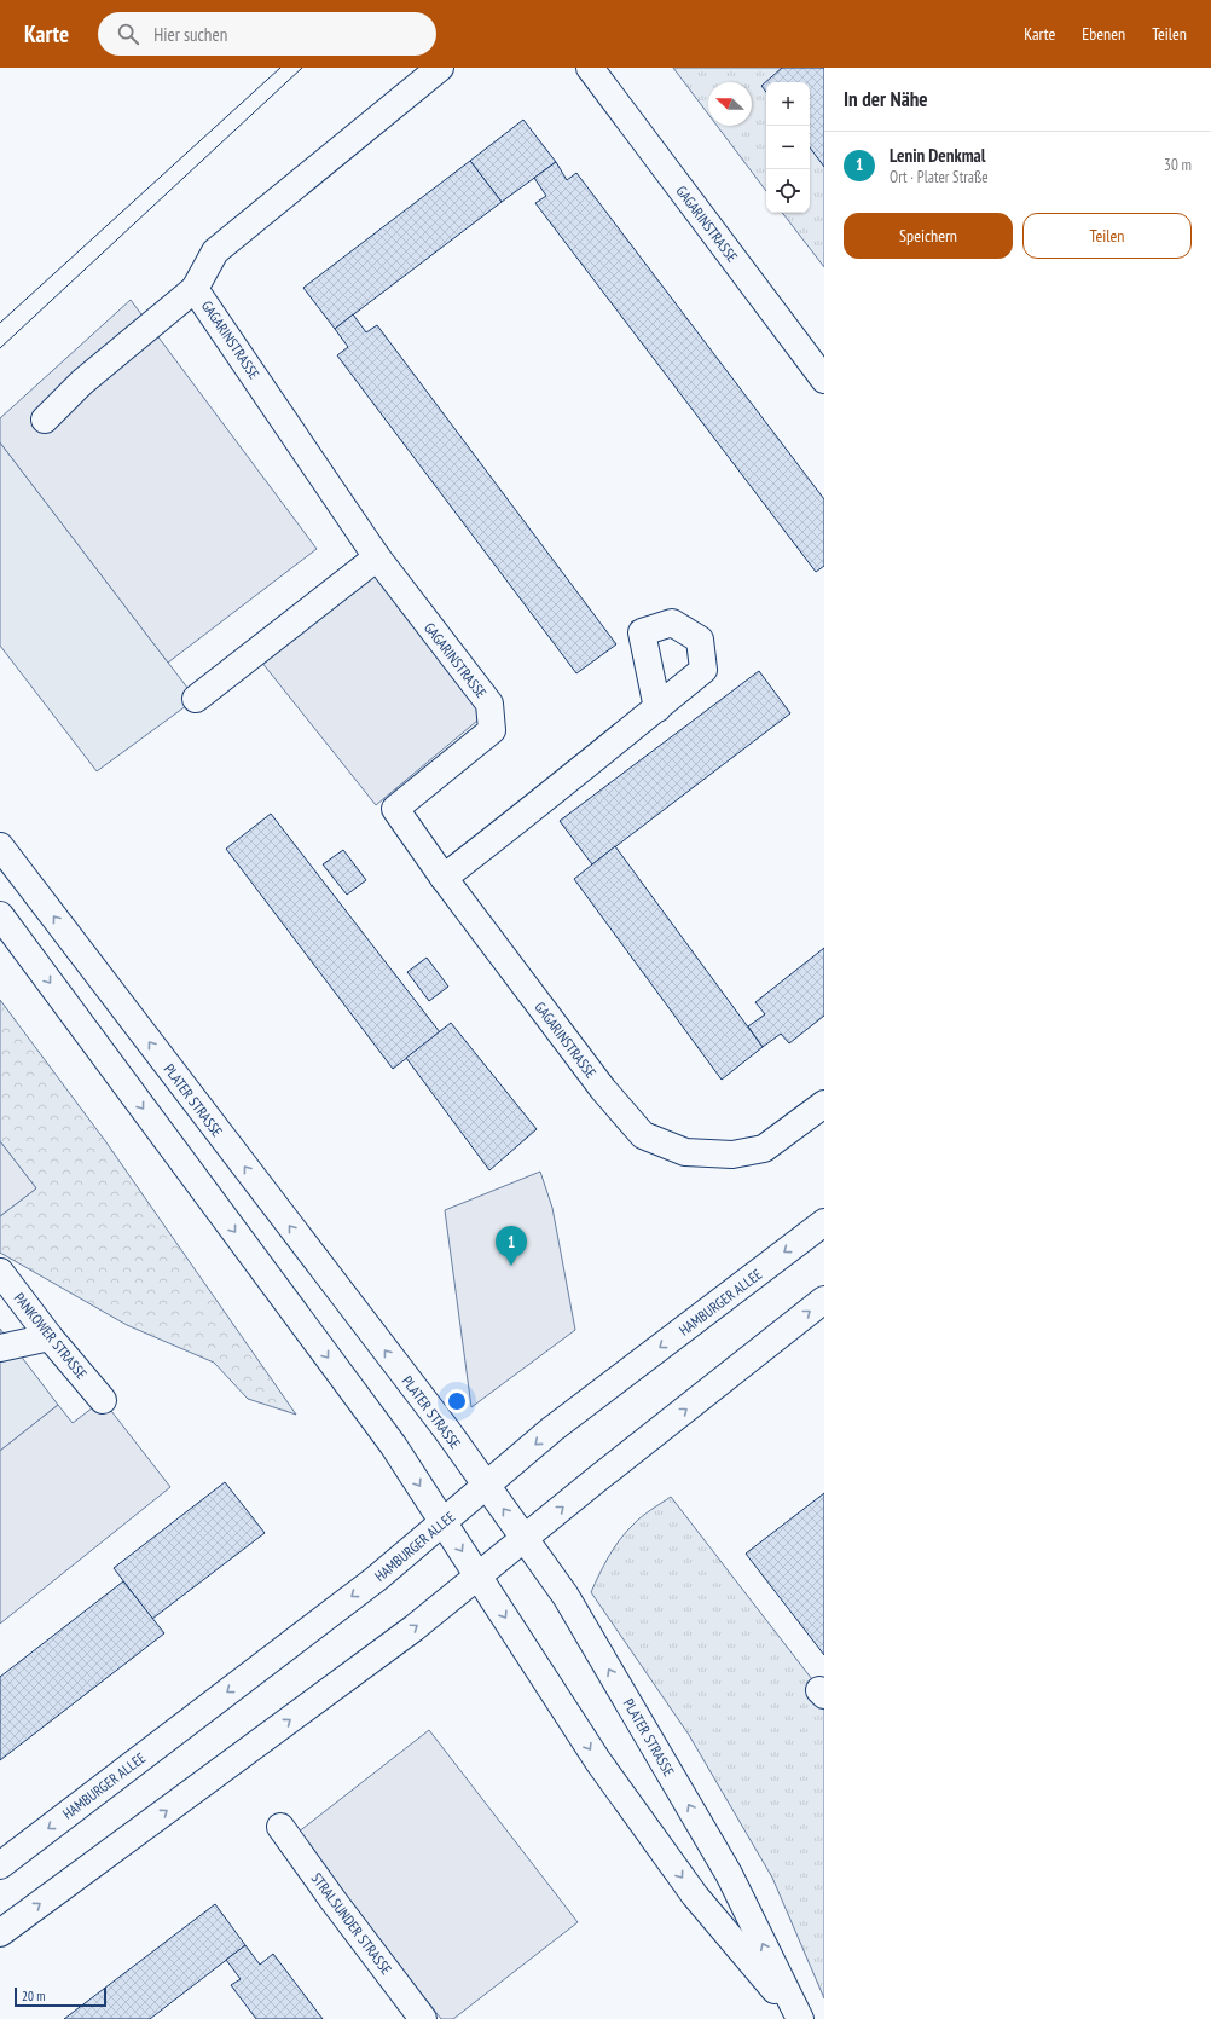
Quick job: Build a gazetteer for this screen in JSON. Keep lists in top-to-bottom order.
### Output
{
  "streets": {
    "street": [
      "GAGARINSTRASSE",
      "PLATER STRASSE",
      "HAMBURGER ALLEE",
      "PANKOWER STRASSE",
      "STRALSUNDER STRASSE"
    ]
  },
  "crossings": [
    ["PLATER STRASSE", "HAMBURGER ALLEE"]
  ],
  "scale_bar": "20 m",
  "north": "left",
  "page": {
    "header": "Karte",
    "search": "Hier suchen",
    "nav": ["Karte", "Ebenen", "Teilen"],
    "heading": "In der Nähe",
    "map_buttons": ["+", "−"],
    "list": [
      {
        "mark": "1",
        "name": "Lenin Denkmal",
        "note": "Ort · Plater Straße",
        "value": "30 m"
      }
    ],
    "buttons": ["Speichern", "Teilen"],
    "pins": "1",
    "scale": "20 m"
  }
}
